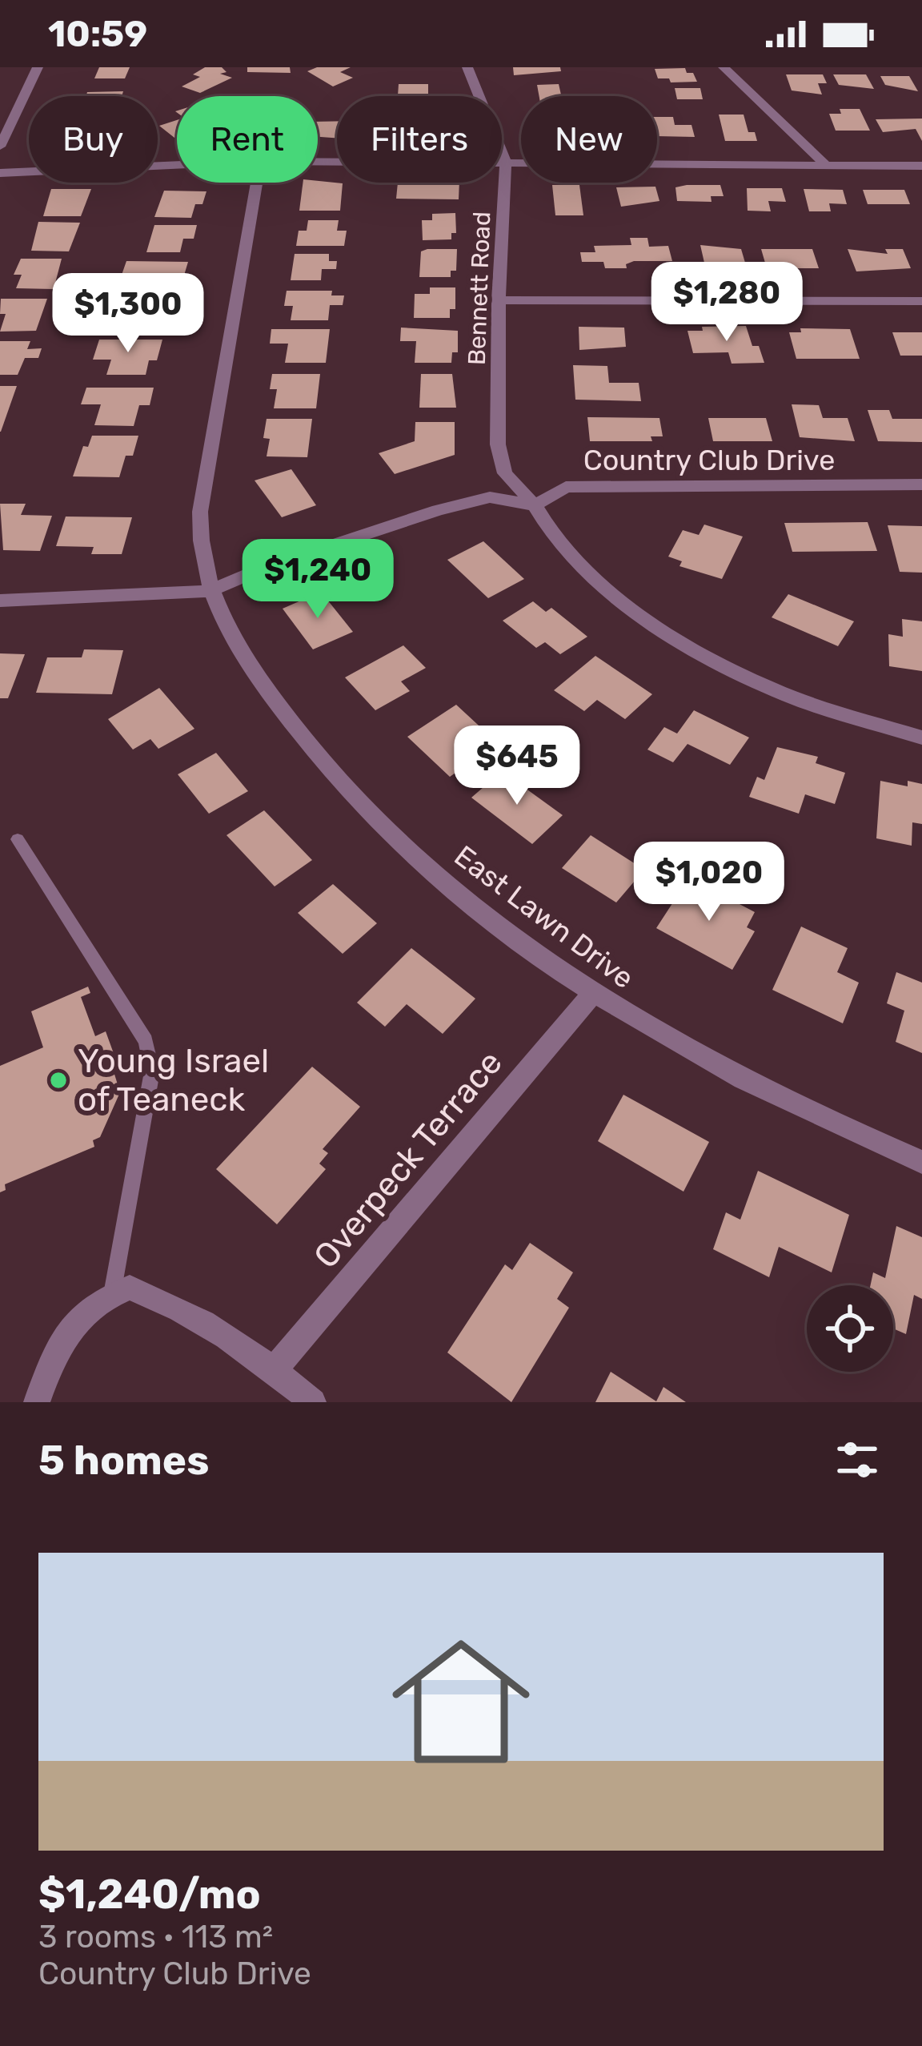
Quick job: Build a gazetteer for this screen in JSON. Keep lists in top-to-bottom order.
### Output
{
  "streets": {
    "street": [
      "Bennett Road",
      "Country Club Drive",
      "East Lawn Drive",
      "Overpeck Terrace"
    ]
  },
  "crossings": [
    ["Bennett Road", "Country Club Drive"],
    ["East Lawn Drive", "Overpeck Terrace"]
  ],
  "places": ["Young Israel of Teaneck"],
  "page": {
    "status": "10:59",
    "chip": [
      "Buy",
      "Rent",
      "Filters",
      "New"
    ],
    "price": [
      "$1,280",
      "$1,300",
      "$1,240",
      "$645",
      "$1,020"
    ],
    "heading": "5 homes",
    "list": [
      {
        "name": "$1,240/mo",
        "note": "3 rooms · 113 m² · Country Club Drive"
      }
    ]
  }
}
